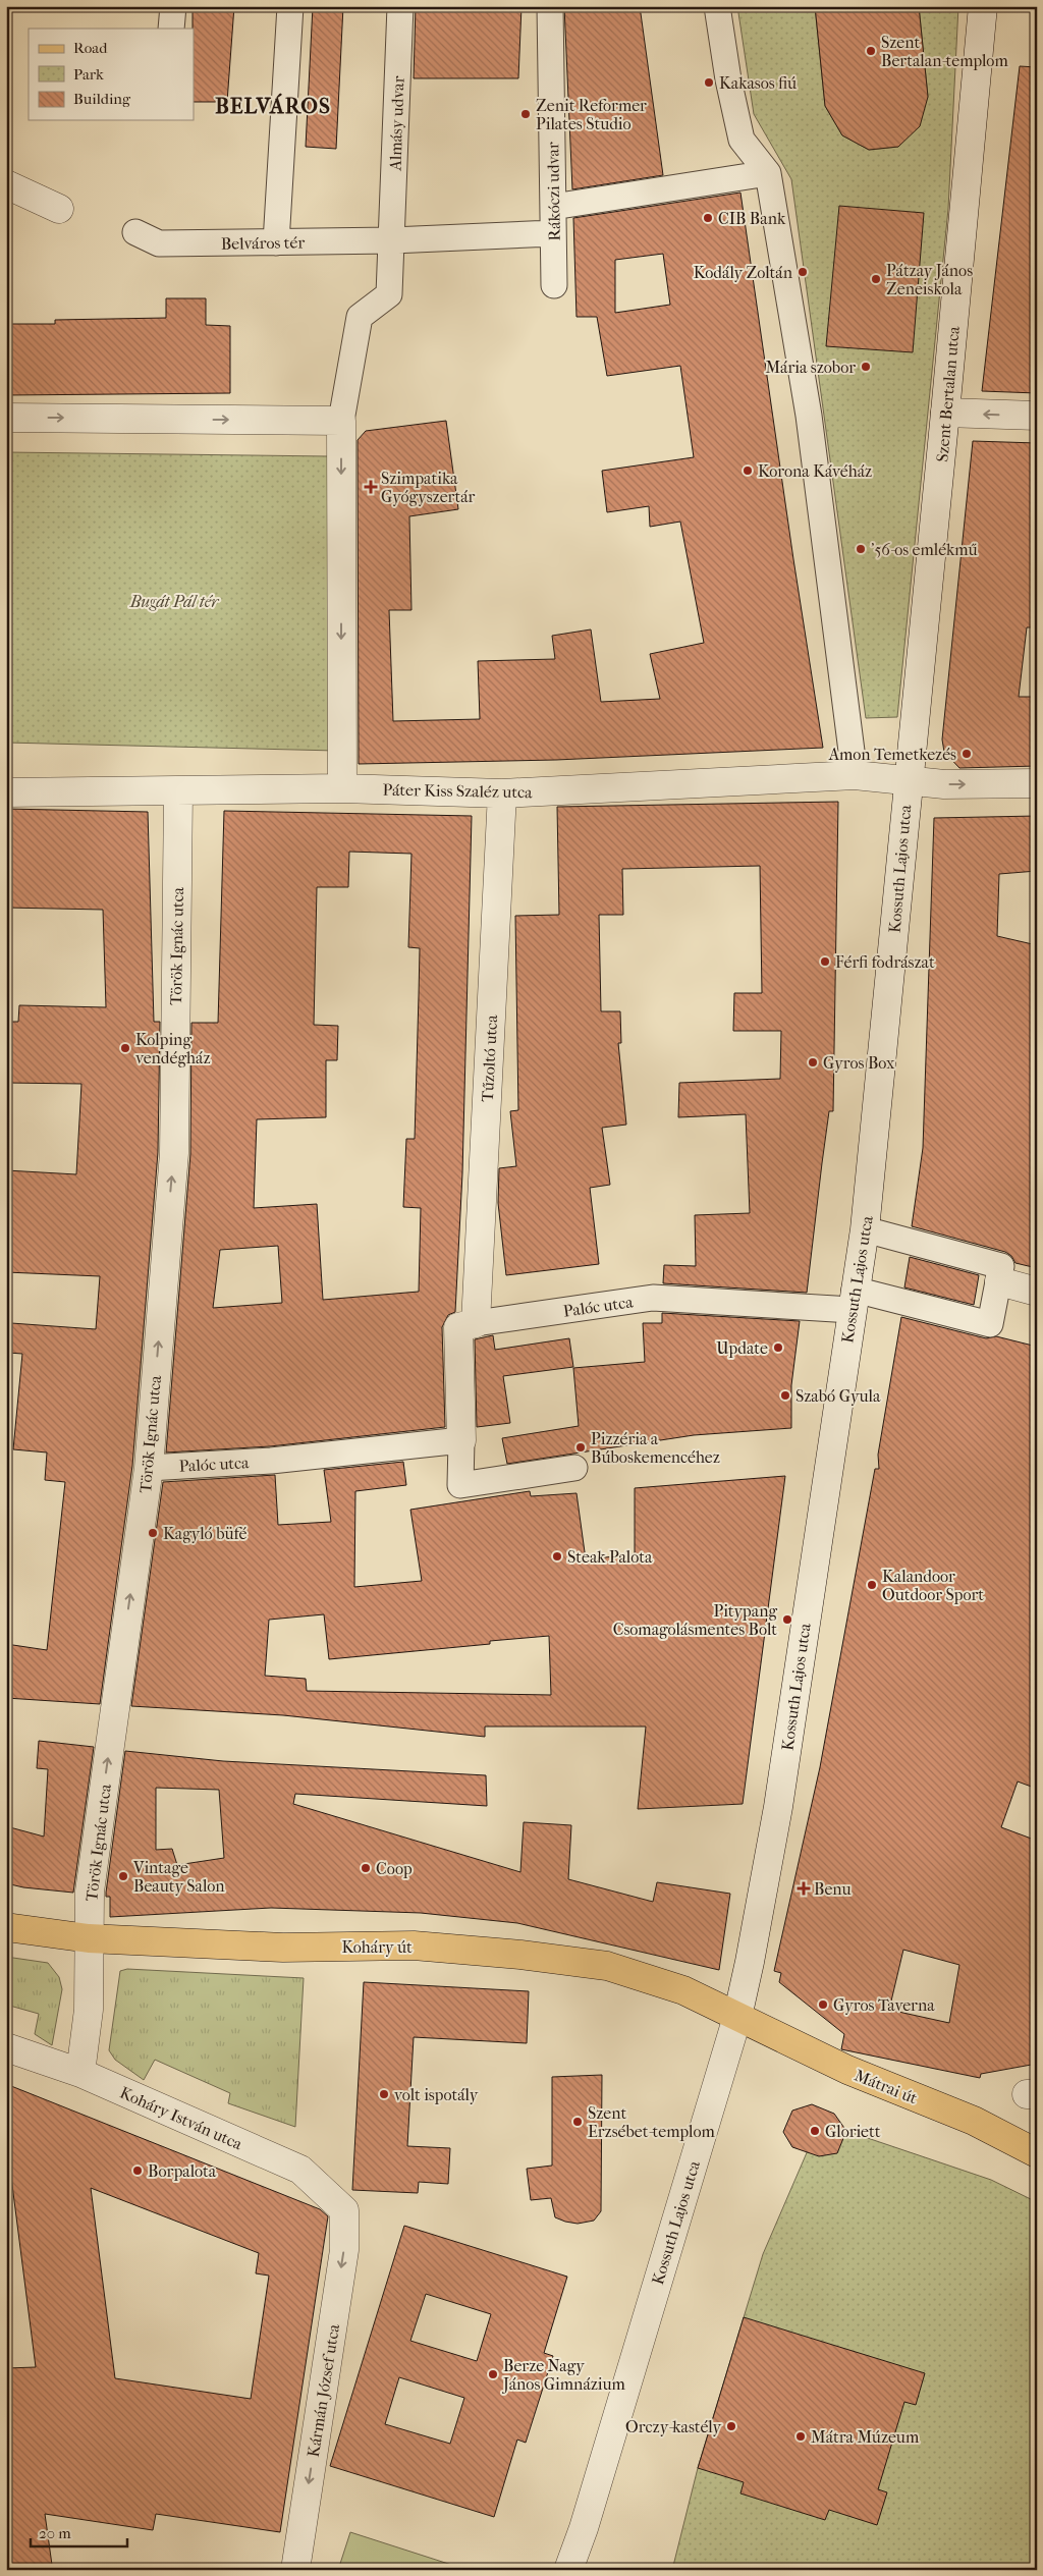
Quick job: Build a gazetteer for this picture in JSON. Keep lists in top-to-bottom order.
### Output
{
  "streets": {
    "main road": ["Koháry út", "Mátrai út"],
    "street": [
      "Almásy udvar",
      "Rákóczi udvar",
      "Belváros tér",
      "Szent Bertalan utca",
      "Páter Kiss Szaléz utca",
      "Kossuth Lajos utca",
      "Török Ignác utca",
      "Tűzoltó utca",
      "Palóc utca",
      "Koháry István utca",
      "Kármán József utca"
    ]
  },
  "crossings": [
    ["Almásy udvar", "Belváros tér"],
    ["Rákóczi udvar", "Belváros tér"],
    ["Szent Bertalan utca", "Páter Kiss Szaléz utca"],
    ["Szent Bertalan utca", "Kossuth Lajos utca"],
    ["Páter Kiss Szaléz utca", "Kossuth Lajos utca"],
    ["Páter Kiss Szaléz utca", "Török Ignác utca"],
    ["Páter Kiss Szaléz utca", "Tűzoltó utca"],
    ["Kossuth Lajos utca", "Palóc utca"],
    ["Kossuth Lajos utca", "Koháry út"],
    ["Kossuth Lajos utca", "Mátrai út"],
    ["Török Ignác utca", "Palóc utca"],
    ["Török Ignác utca", "Koháry út"],
    ["Török Ignác utca", "Koháry István utca"],
    ["Tűzoltó utca", "Palóc utca"],
    ["Koháry út", "Mátrai út"],
    ["Koháry István utca", "Kármán József utca"]
  ],
  "one_way": ["Török Ignác utca", "Kármán József utca"],
  "districts": ["BELVÁROS"],
  "parks": ["Bugát Pál tér"],
  "places": {
    "other": [
      "Szent Bertalan-templom",
      "Kakasos fiú",
      "Zenit Reformer Pilates Studio",
      "CIB Bank",
      "Kodály Zoltán",
      "Pátzay János Zeneiskola",
      "Mária szobor",
      "Korona Kávéház",
      "'56-os emlékmű",
      "Amon Temetkezés",
      "Férfi fodrászat",
      "Kolping vendégház",
      "Gyros Box",
      "Update",
      "Szabó Gyula",
      "Pizzéria a Búboskemencéhez",
      "Kagyló büfé",
      "Steak Palota",
      "Kalandoor Outdoor Sport",
      "Pitypang Csomagolásmentes Bolt",
      "Coop",
      "Vintage Beauty Salon",
      "Gyros Taverna",
      "volt ispotály",
      "Szent Erzsébet-templom",
      "Gloriett",
      "Borpalota",
      "Berze Nagy János Gimnázium",
      "Orczy-kastély",
      "Mátra Múzeum"
    ],
    "health": ["Szimpatika Gyógyszertár", "Benu"]
  },
  "legend": ["Road", "Park", "Building"],
  "scale_bar": "20 m"
}
